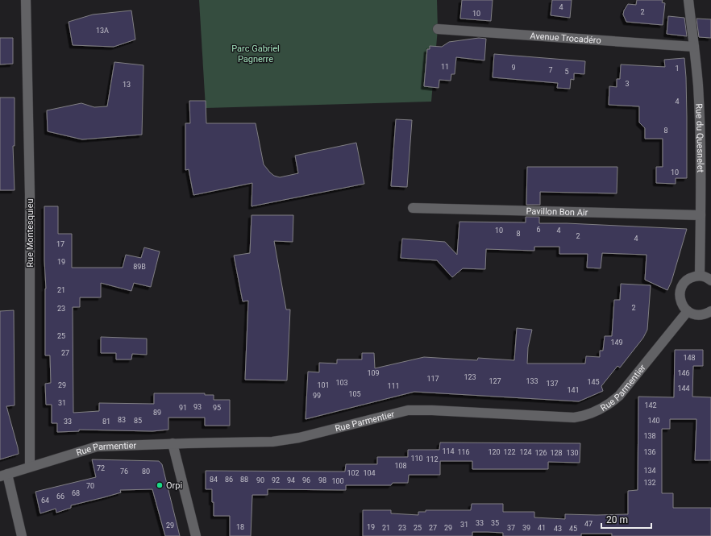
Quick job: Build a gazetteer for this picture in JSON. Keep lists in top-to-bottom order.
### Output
{
  "streets": {
    "street": [
      "Avenue Trocadéro",
      "Rue du Quesnelet",
      "Pavillon Bon Air",
      "Rue Montesquieu",
      "Rue Parmentier"
    ]
  },
  "crossings": [
    ["Avenue Trocadéro", "Rue du Quesnelet"],
    ["Rue du Quesnelet", "Pavillon Bon Air"],
    ["Rue Montesquieu", "Rue Parmentier"]
  ],
  "parks": ["Parc Gabriel Pagnerre"],
  "places": ["Orpi"],
  "house_numbers": [
    "4",
    "2",
    "10",
    "13A",
    "11",
    "9",
    "1",
    "7",
    "5",
    "3",
    "13",
    "4",
    "8",
    "10",
    "6",
    "10",
    "4",
    "8",
    "2",
    "4",
    "17",
    "19",
    "89B",
    "21",
    "2",
    "23",
    "25",
    "149",
    "27",
    "148",
    "109",
    "146",
    "123",
    "117",
    "127",
    "133",
    "145",
    "103",
    "137",
    "29",
    "101",
    "111",
    "144",
    "141",
    "105",
    "99",
    "31",
    "142",
    "93",
    "91",
    "95",
    "89",
    "83",
    "85",
    "140",
    "33",
    "81",
    "138",
    "114",
    "116",
    "120",
    "122",
    "124",
    "136",
    "126",
    "128",
    "130",
    "110",
    "112",
    "108",
    "72",
    "134",
    "76",
    "80",
    "102",
    "104",
    "84",
    "86",
    "88",
    "90",
    "92",
    "94",
    "96",
    "98",
    "100",
    "132",
    "70",
    "68",
    "66",
    "64",
    "33",
    "35",
    "47",
    "31",
    "29",
    "18",
    "19",
    "21",
    "23",
    "25",
    "27",
    "29",
    "37",
    "39",
    "41",
    "43",
    "45"
  ],
  "scale_bar": "20 m"
}
